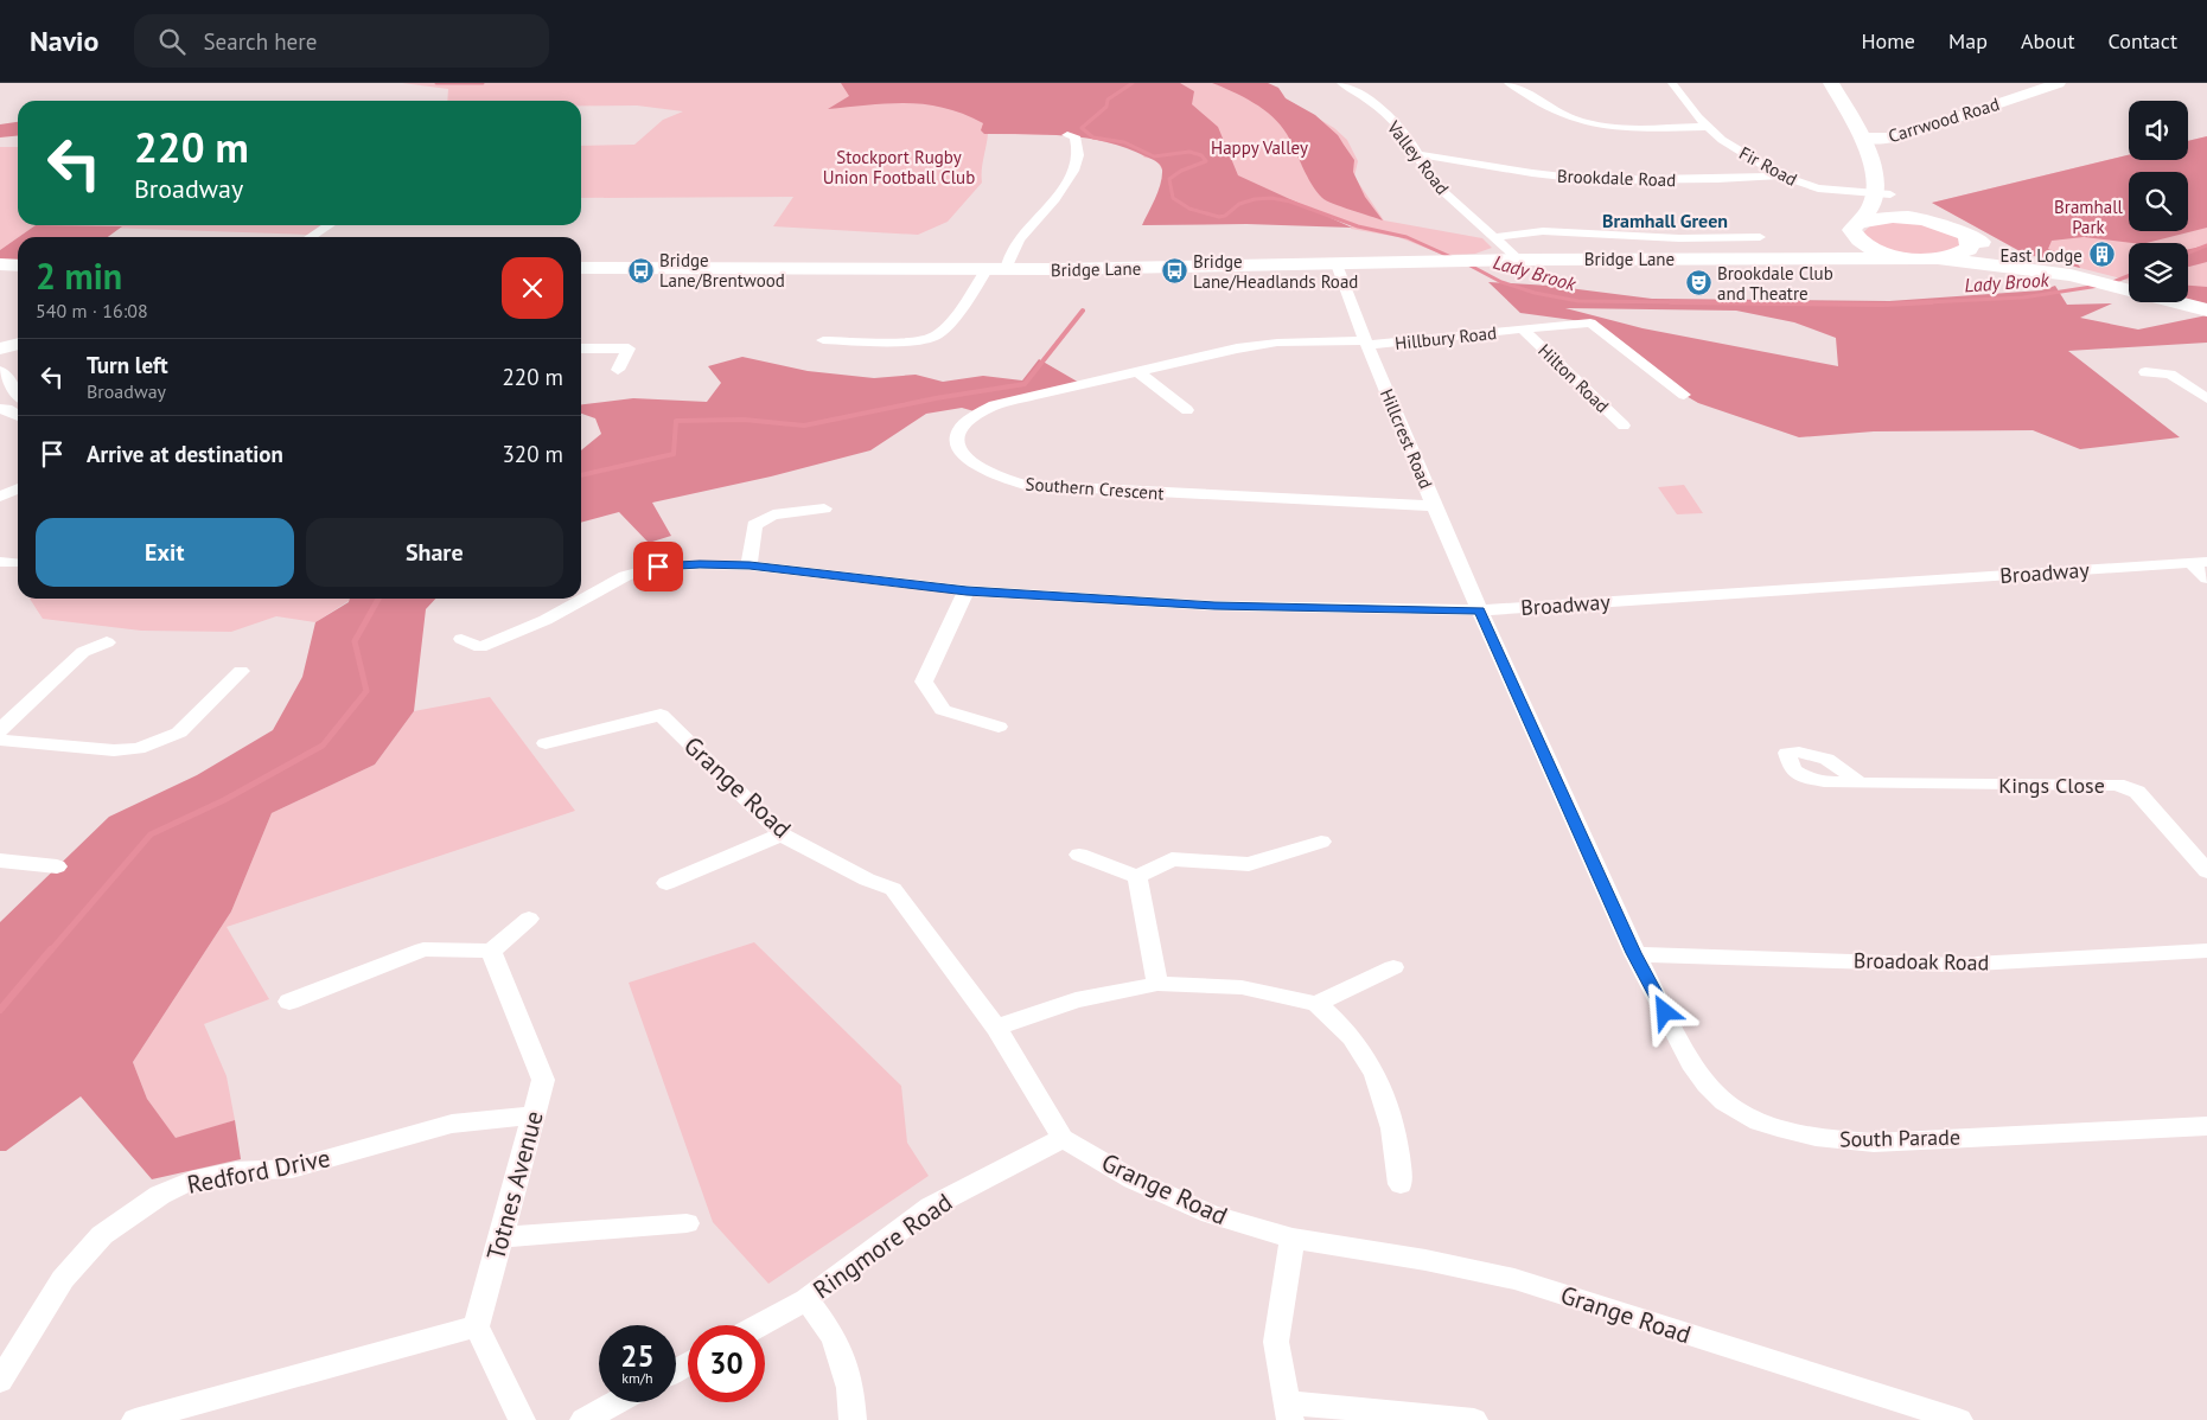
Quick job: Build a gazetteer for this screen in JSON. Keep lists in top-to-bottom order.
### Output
{
  "streets": {
    "main road": ["Bridge Lane"],
    "street": [
      "Carrwood Road",
      "Valley Road",
      "Fir Road",
      "Brookdale Road",
      "Hillbury Road",
      "Hilton Road",
      "Hillcrest Road",
      "Southern Crescent",
      "Broadway",
      "Kings Close",
      "Grange Road",
      "Broadoak Road",
      "South Parade",
      "Redford Drive",
      "Totnes Avenue",
      "Ringmore Road"
    ]
  },
  "crossings": [
    ["Valley Road", "Brookdale Road"],
    ["Valley Road", "Bridge Lane"],
    ["Fir Road", "Brookdale Road"],
    ["Fir Road", "Bridge Lane"],
    ["Bridge Lane", "Hillcrest Road"],
    ["Hillbury Road", "Hilton Road"],
    ["Hillbury Road", "Hillcrest Road"],
    ["Hillbury Road", "Southern Crescent"],
    ["Hillcrest Road", "Southern Crescent"],
    ["Hillcrest Road", "Broadway"],
    ["Hillcrest Road", "South Parade"],
    ["Broadway", "South Parade"],
    ["Grange Road", "Ringmore Road"],
    ["Broadoak Road", "South Parade"],
    ["Redford Drive", "Totnes Avenue"]
  ],
  "districts": ["Bramhall Green"],
  "water": ["Lady Brook"],
  "parks": ["Happy Valley", "Stockport Rugby Union Football Club", "Bramhall Park"],
  "places": {
    "building": ["East Lodge"],
    "bus stop": ["Bridge Lane/Brentwood", "Bridge Lane/Headlands Road"],
    "theatre": ["Brookdale Club and Theatre"]
  },
  "page": {
    "header": "Navio",
    "search": "Search here",
    "nav": [
      "Home",
      "Map",
      "About",
      "Contact"
    ],
    "turn": ["220 m", "Broadway"],
    "heading": ["2 min", "540 m · 16:08"],
    "list": [
      {
        "name": "Turn left",
        "note": "Broadway",
        "value": "220 m"
      },
      {
        "name": "Arrive at destination",
        "value": "320 m"
      }
    ],
    "buttons": ["Exit", "Share"],
    "speed": "25 km/h",
    "limit": "30"
  }
}
